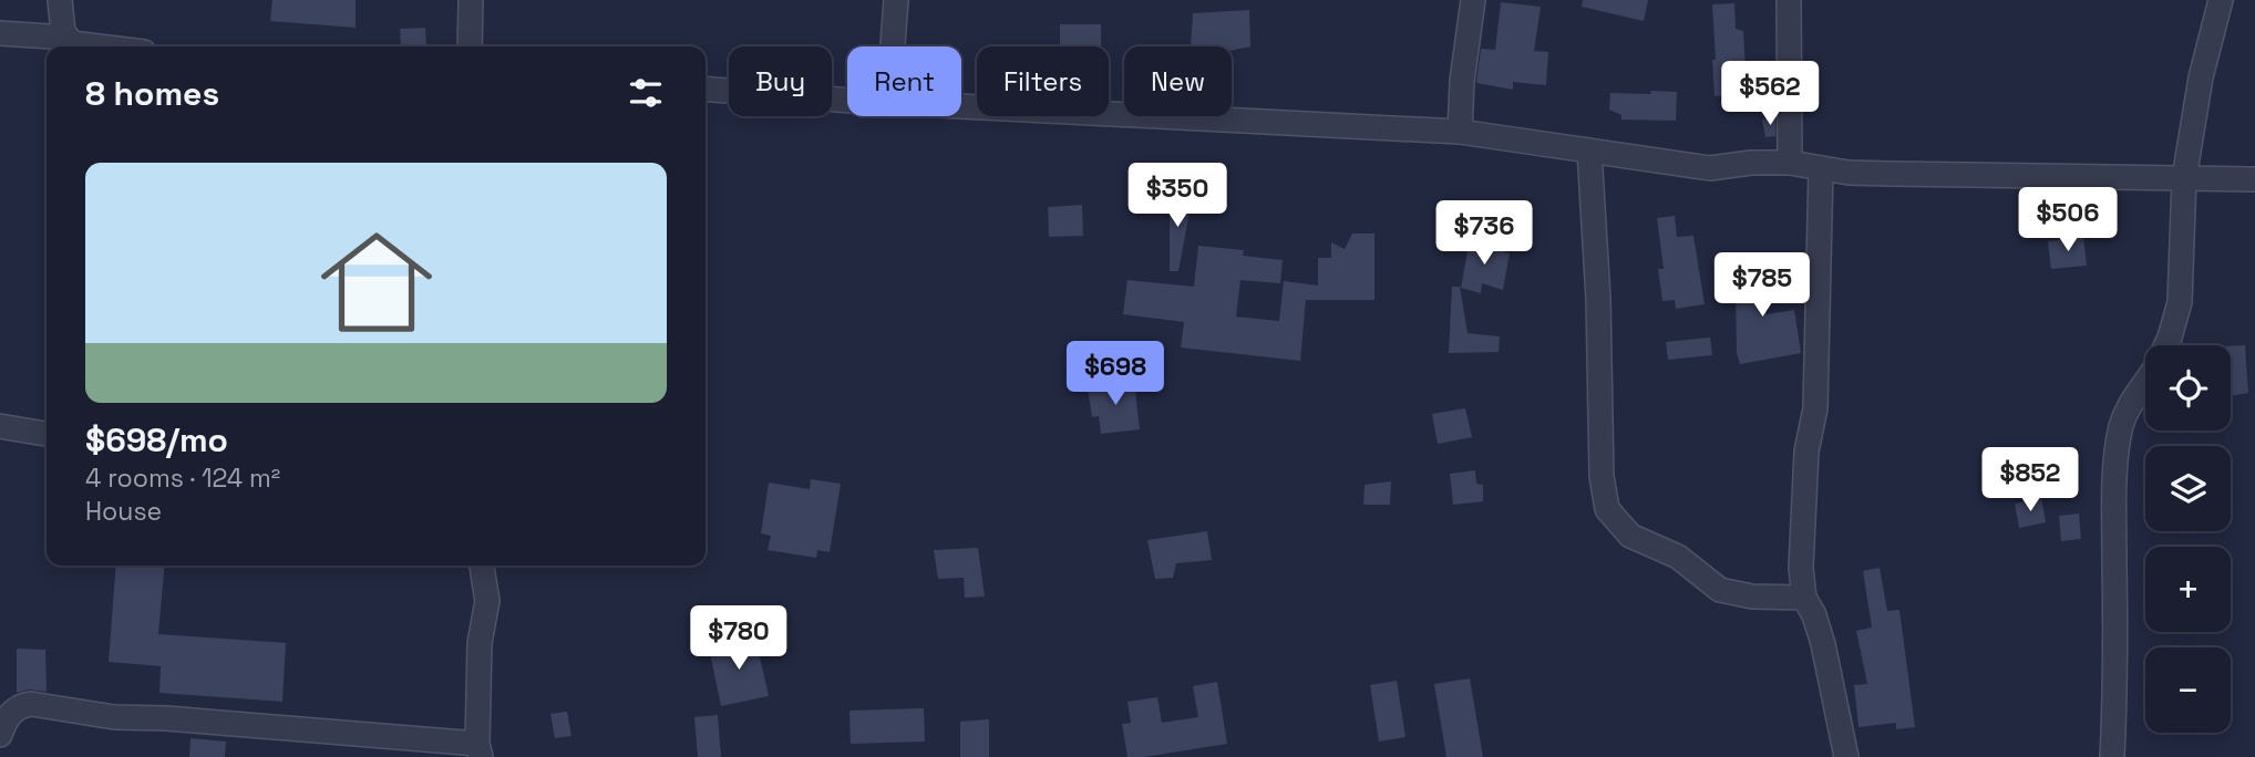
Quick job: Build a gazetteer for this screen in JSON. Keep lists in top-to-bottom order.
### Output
{
  "page": {
    "chip": [
      "Buy",
      "Rent",
      "Filters",
      "New"
    ],
    "heading": "8 homes",
    "price": [
      "$562",
      "$350",
      "$506",
      "$736",
      "$785",
      "$698",
      "$852",
      "$780"
    ],
    "list": [
      {
        "name": "$698/mo",
        "note": "4 rooms · 124 m² · House"
      }
    ],
    "map_buttons": ["+", "−"]
  }
}
